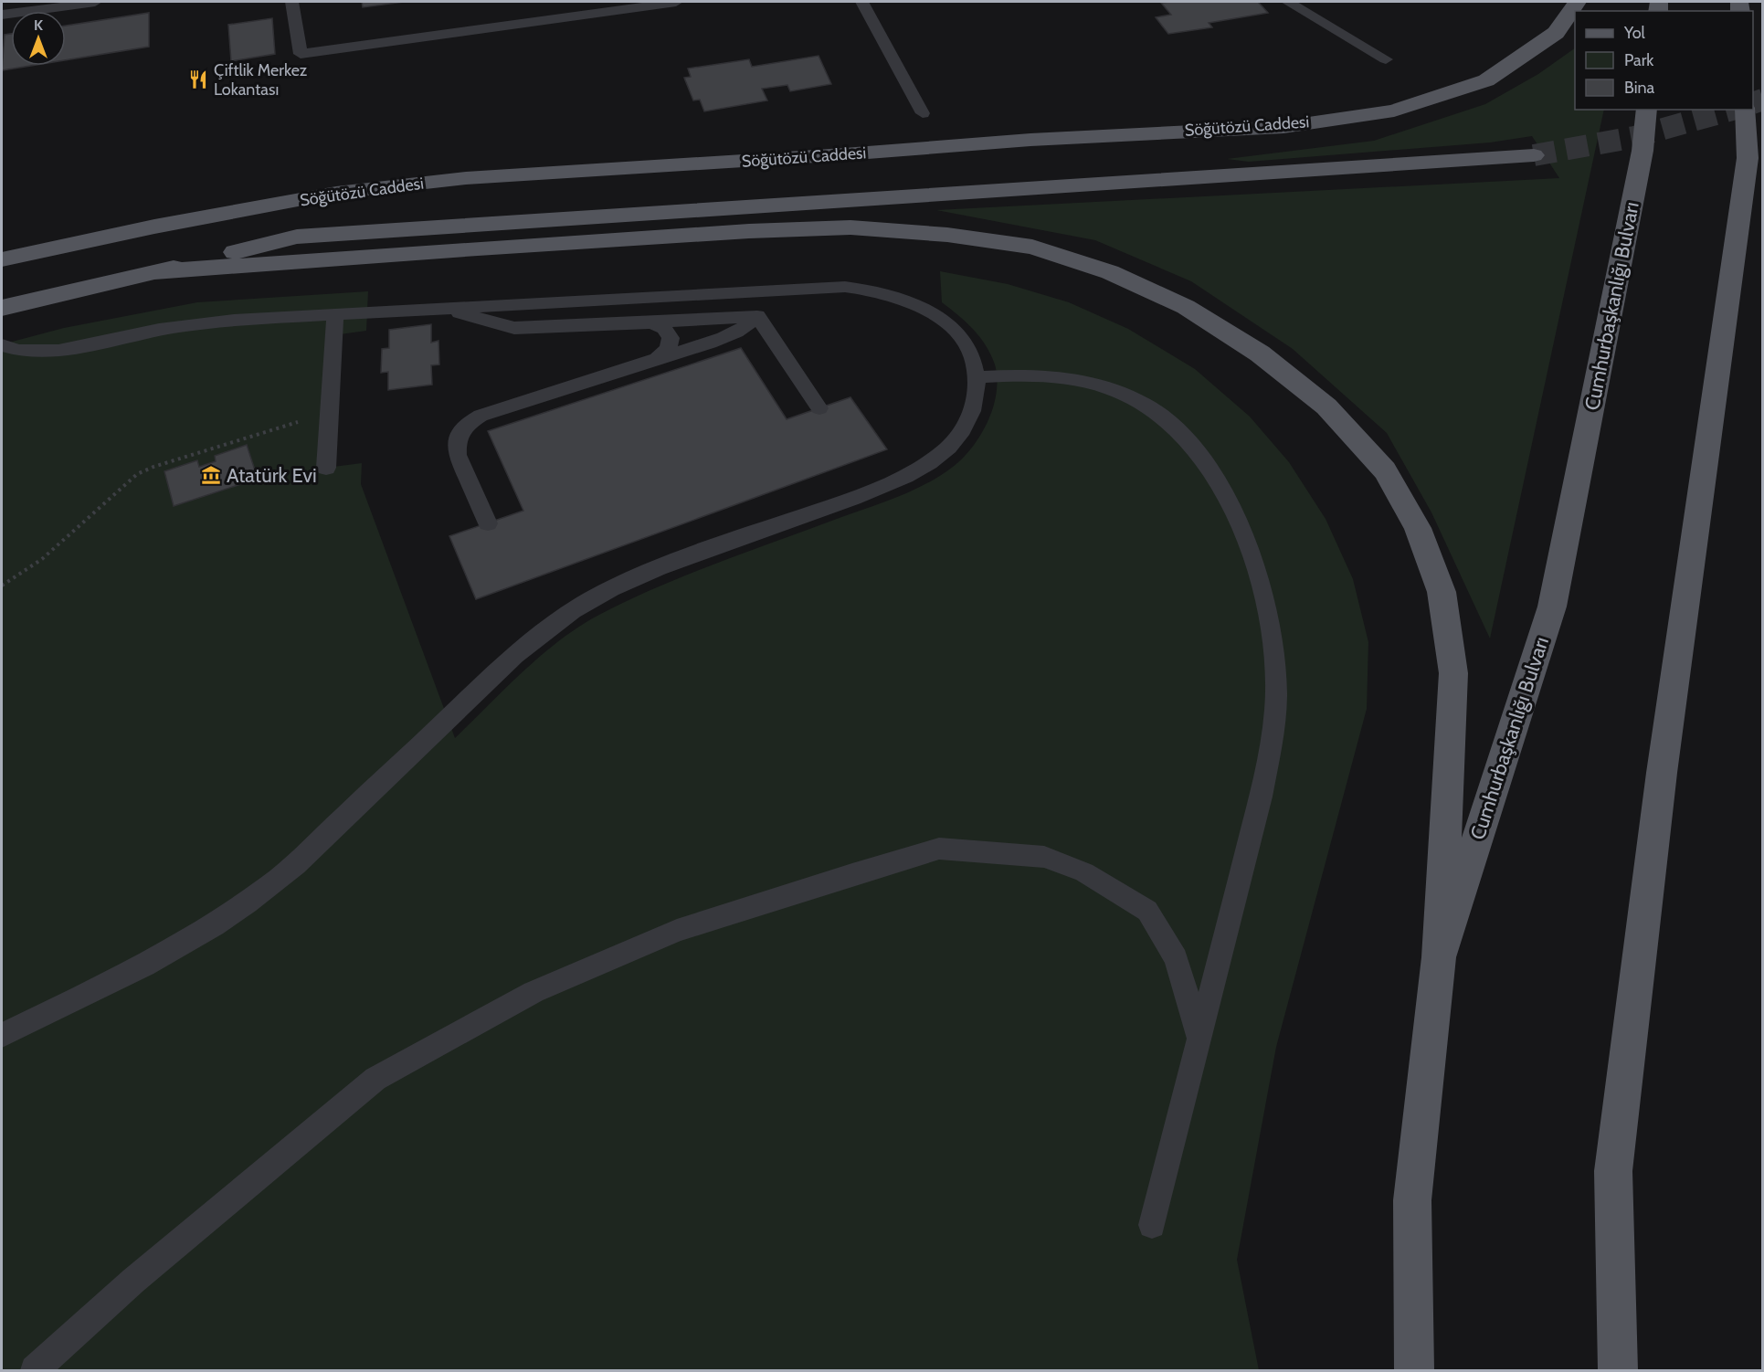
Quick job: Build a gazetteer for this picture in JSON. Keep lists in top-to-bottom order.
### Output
{
  "streets": {
    "main road": ["Söğütözü Caddesi", "Cumhurbaşkanlığı Bulvarı"]
  },
  "places": {
    "restaurant": ["Çiftlik Merkez Lokantası"],
    "museum": ["Atatürk Evi"]
  },
  "legend": ["Yol", "Park", "Bina"],
  "north": "top"
}
